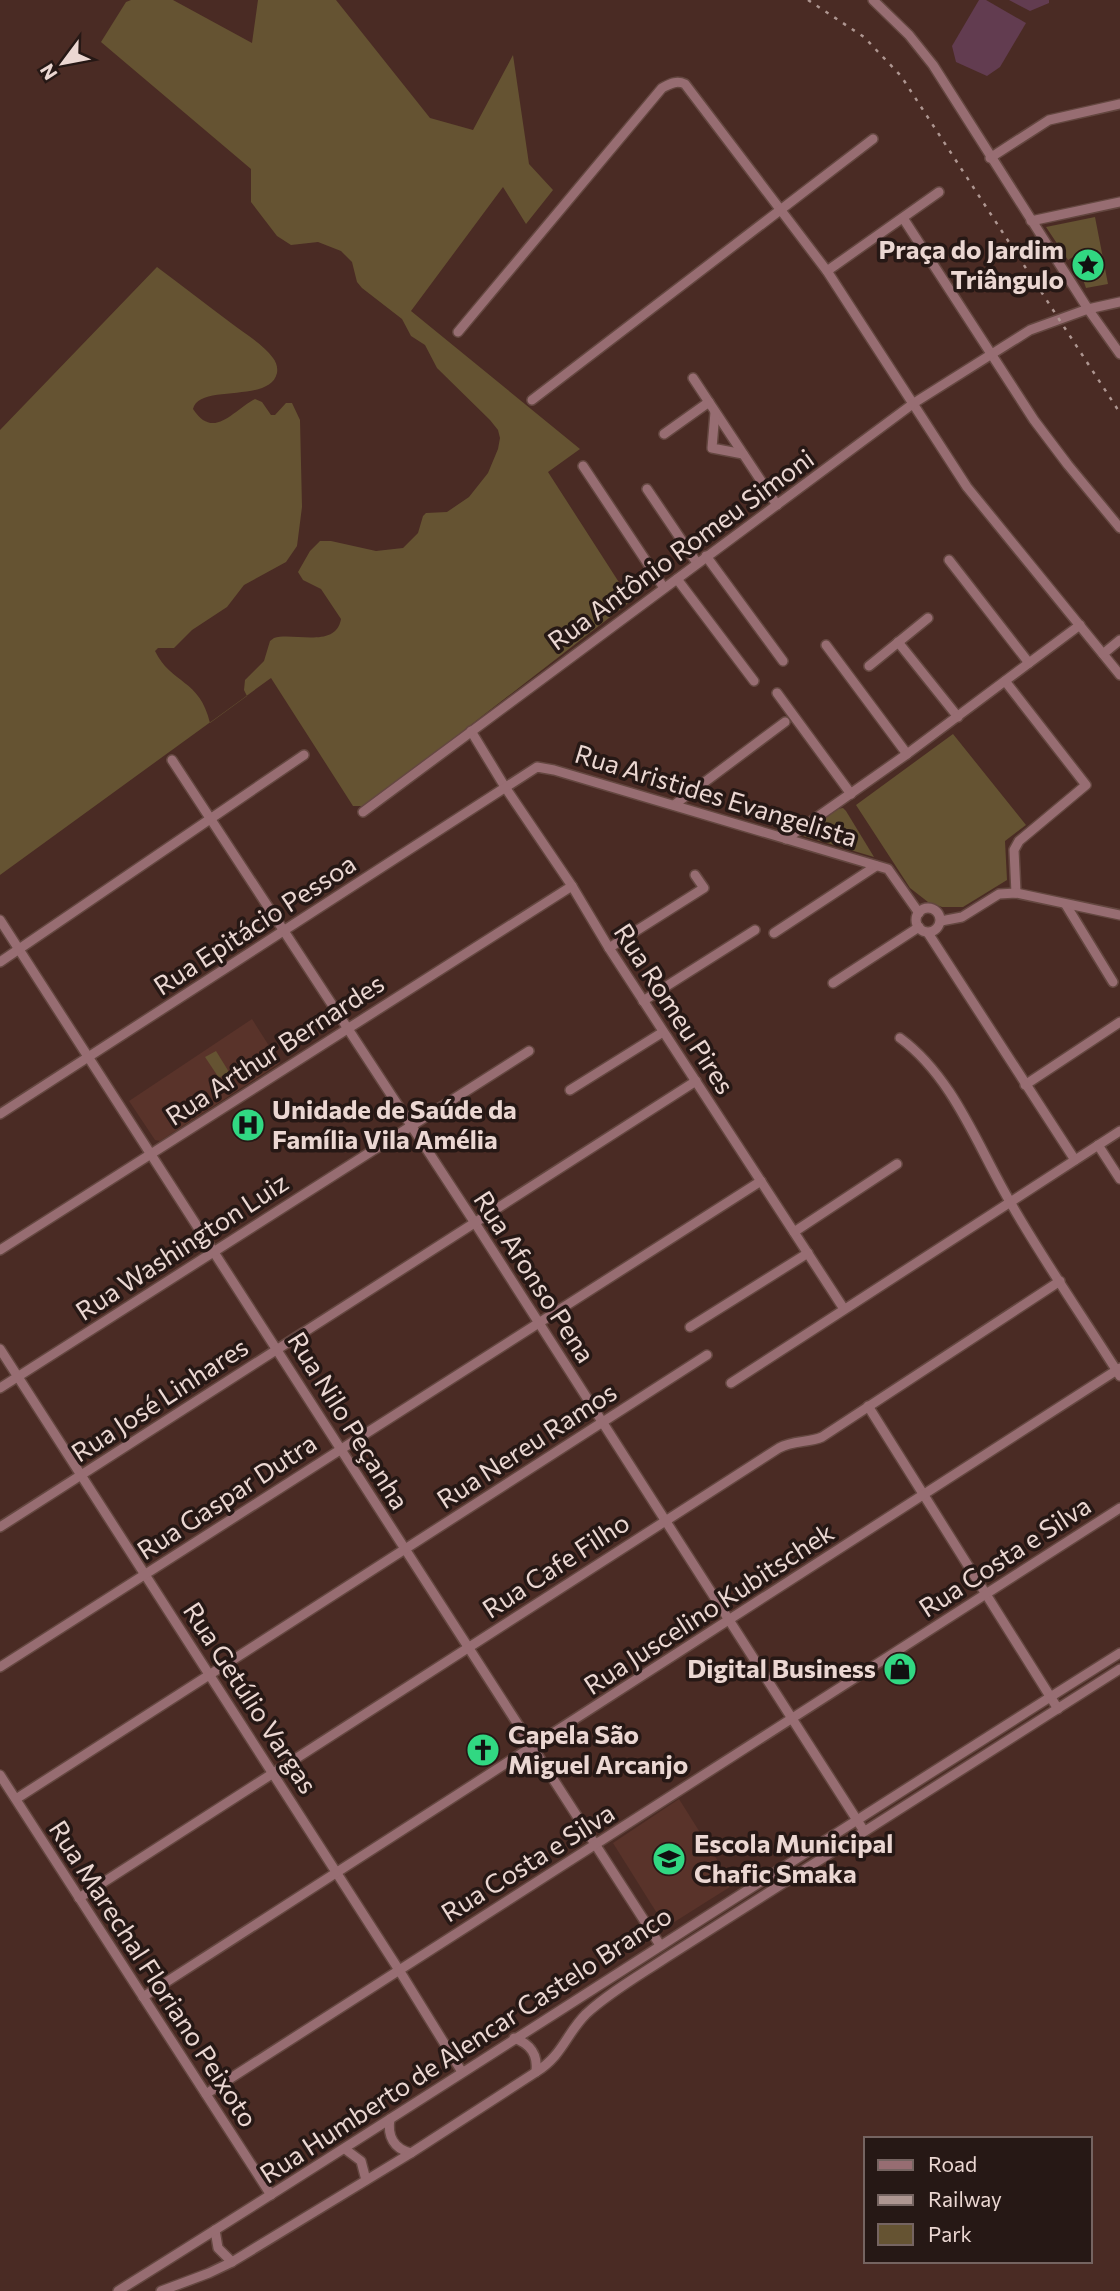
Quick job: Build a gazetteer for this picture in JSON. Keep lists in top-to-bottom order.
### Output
{
  "streets": {
    "street": [
      "Rua Antônio Romeu Simoni",
      "Rua Aristides Evangelista",
      "Rua Epitácio Pessoa",
      "Rua Romeu Pires",
      "Rua Arthur Bernardes",
      "Rua Washington Luiz",
      "Rua Afonso Pena",
      "Rua José Linhares",
      "Rua Nilo Peçanha",
      "Rua Nereu Ramos",
      "Rua Gaspar Dutra",
      "Rua Costa e Silva",
      "Rua Cafe Filho",
      "Rua Juscelino Kubitschek",
      "Rua Getúlio Vargas",
      "Rua Marechal Floriano Peixoto",
      "Rua Humberto de Alencar Castelo Branco"
    ]
  },
  "crossings": [
    ["Rua Antônio Romeu Simoni", "Rua Romeu Pires"],
    ["Rua Aristides Evangelista", "Rua Epitácio Pessoa"],
    ["Rua Epitácio Pessoa", "Rua Romeu Pires"],
    ["Rua Epitácio Pessoa", "Rua Afonso Pena"],
    ["Rua Epitácio Pessoa", "Rua Nilo Peçanha"],
    ["Rua Romeu Pires", "Rua Arthur Bernardes"],
    ["Rua Romeu Pires", "Rua José Linhares"],
    ["Rua Romeu Pires", "Rua Gaspar Dutra"],
    ["Rua Arthur Bernardes", "Rua Afonso Pena"],
    ["Rua Arthur Bernardes", "Rua Nilo Peçanha"],
    ["Rua Washington Luiz", "Rua Afonso Pena"],
    ["Rua Washington Luiz", "Rua Nilo Peçanha"],
    ["Rua Washington Luiz", "Rua Getúlio Vargas"],
    ["Rua Afonso Pena", "Rua José Linhares"],
    ["Rua Afonso Pena", "Rua Nereu Ramos"],
    ["Rua Afonso Pena", "Rua Gaspar Dutra"],
    ["Rua Afonso Pena", "Rua Costa e Silva"],
    ["Rua Afonso Pena", "Rua Cafe Filho"],
    ["Rua Afonso Pena", "Rua Juscelino Kubitschek"],
    ["Rua Afonso Pena", "Rua Humberto de Alencar Castelo Branco"],
    ["Rua José Linhares", "Rua Nilo Peçanha"],
    ["Rua José Linhares", "Rua Getúlio Vargas"],
    ["Rua Nilo Peçanha", "Rua Nereu Ramos"],
    ["Rua Nilo Peçanha", "Rua Gaspar Dutra"],
    ["Rua Nilo Peçanha", "Rua Costa e Silva"],
    ["Rua Nilo Peçanha", "Rua Cafe Filho"],
    ["Rua Nilo Peçanha", "Rua Juscelino Kubitschek"],
    ["Rua Nilo Peçanha", "Rua Humberto de Alencar Castelo Branco"],
    ["Rua Nereu Ramos", "Rua Getúlio Vargas"],
    ["Rua Nereu Ramos", "Rua Marechal Floriano Peixoto"],
    ["Rua Gaspar Dutra", "Rua Getúlio Vargas"],
    ["Rua Costa e Silva", "Rua Getúlio Vargas"],
    ["Rua Costa e Silva", "Rua Marechal Floriano Peixoto"],
    ["Rua Cafe Filho", "Rua Getúlio Vargas"],
    ["Rua Cafe Filho", "Rua Marechal Floriano Peixoto"],
    ["Rua Juscelino Kubitschek", "Rua Getúlio Vargas"],
    ["Rua Juscelino Kubitschek", "Rua Marechal Floriano Peixoto"],
    ["Rua Getúlio Vargas", "Rua Humberto de Alencar Castelo Branco"],
    ["Rua Marechal Floriano Peixoto", "Rua Humberto de Alencar Castelo Branco"]
  ],
  "places": {
    "place": ["Praça do Jardim Triângulo"],
    "hospital": ["Unidade de Saúde da Família Vila Amélia"],
    "shop": ["Digital Business"],
    "church": ["Capela São Miguel Arcanjo"],
    "school or university": ["Escola Municipal Chafic Smaka"]
  },
  "legend": ["Road", "Railway", "Park"],
  "north": "bottom left"
}
